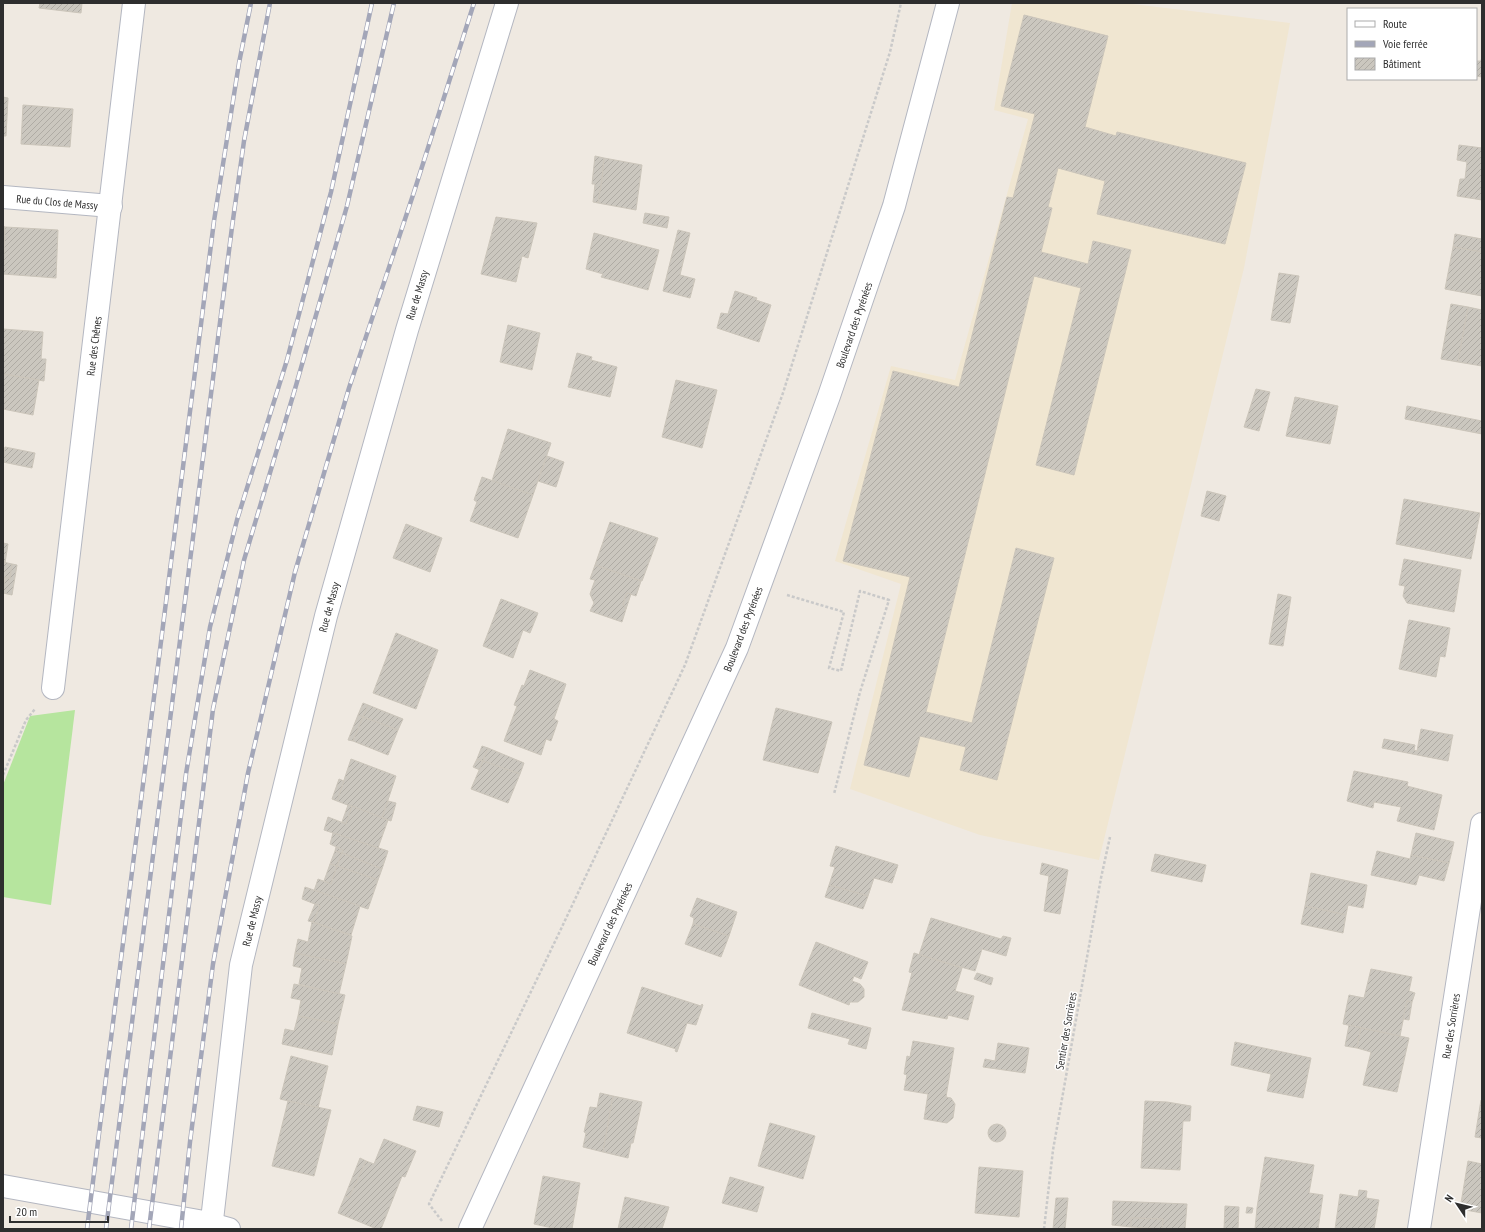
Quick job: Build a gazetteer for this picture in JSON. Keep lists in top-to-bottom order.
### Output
{
  "streets": {
    "street": [
      "Rue du Clos de Massy",
      "Rue de Massy",
      "Boulevard des Pyrénées",
      "Rue des Chênes",
      "Rue des Sorrières"
    ],
    "path": ["Sentier des Sorrières"]
  },
  "crossings": [
    ["Rue du Clos de Massy", "Rue des Chênes"]
  ],
  "legend": ["Route", "Voie ferrée", "Bâtiment"],
  "scale_bar": "20 m",
  "north": "top left"
}
